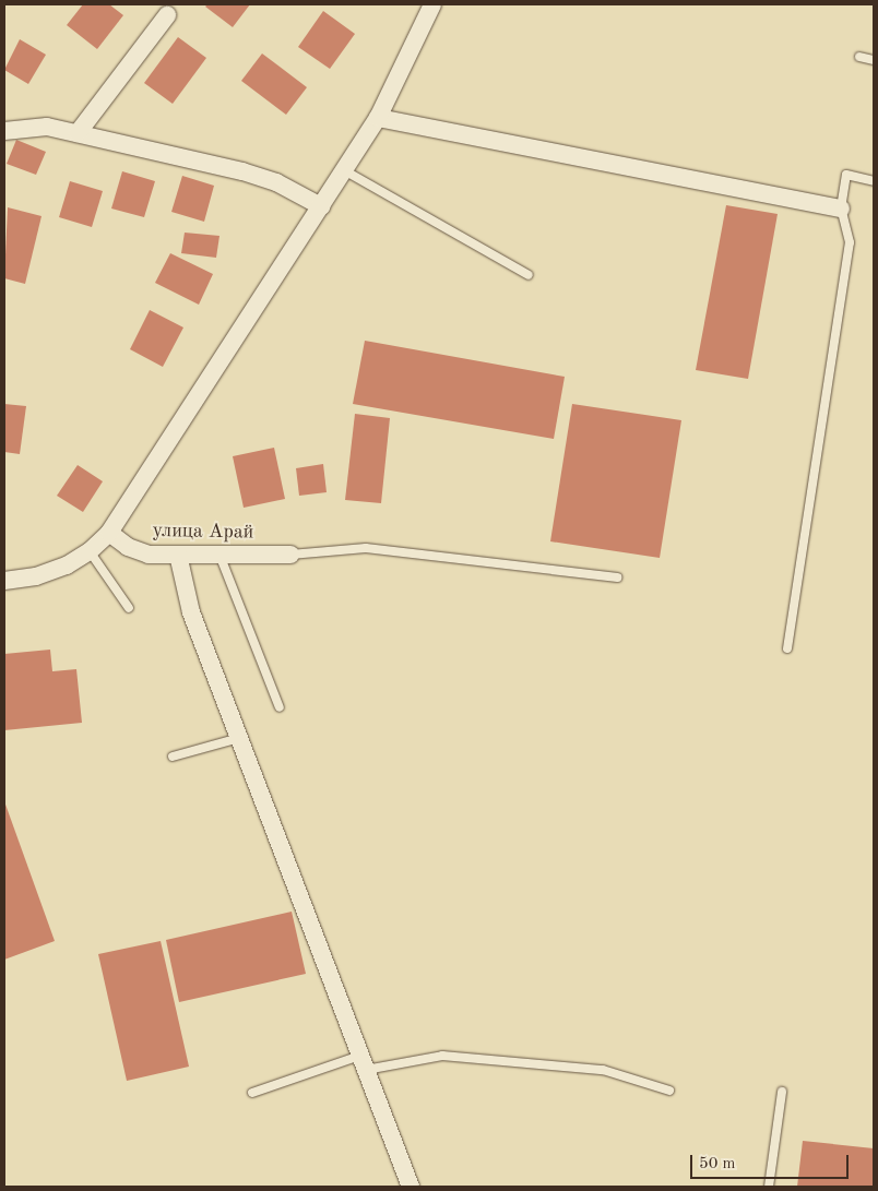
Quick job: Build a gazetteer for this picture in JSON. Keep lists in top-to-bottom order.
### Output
{
  "streets": {
    "street": ["улица Арай"]
  },
  "scale_bar": "50 m"
}
